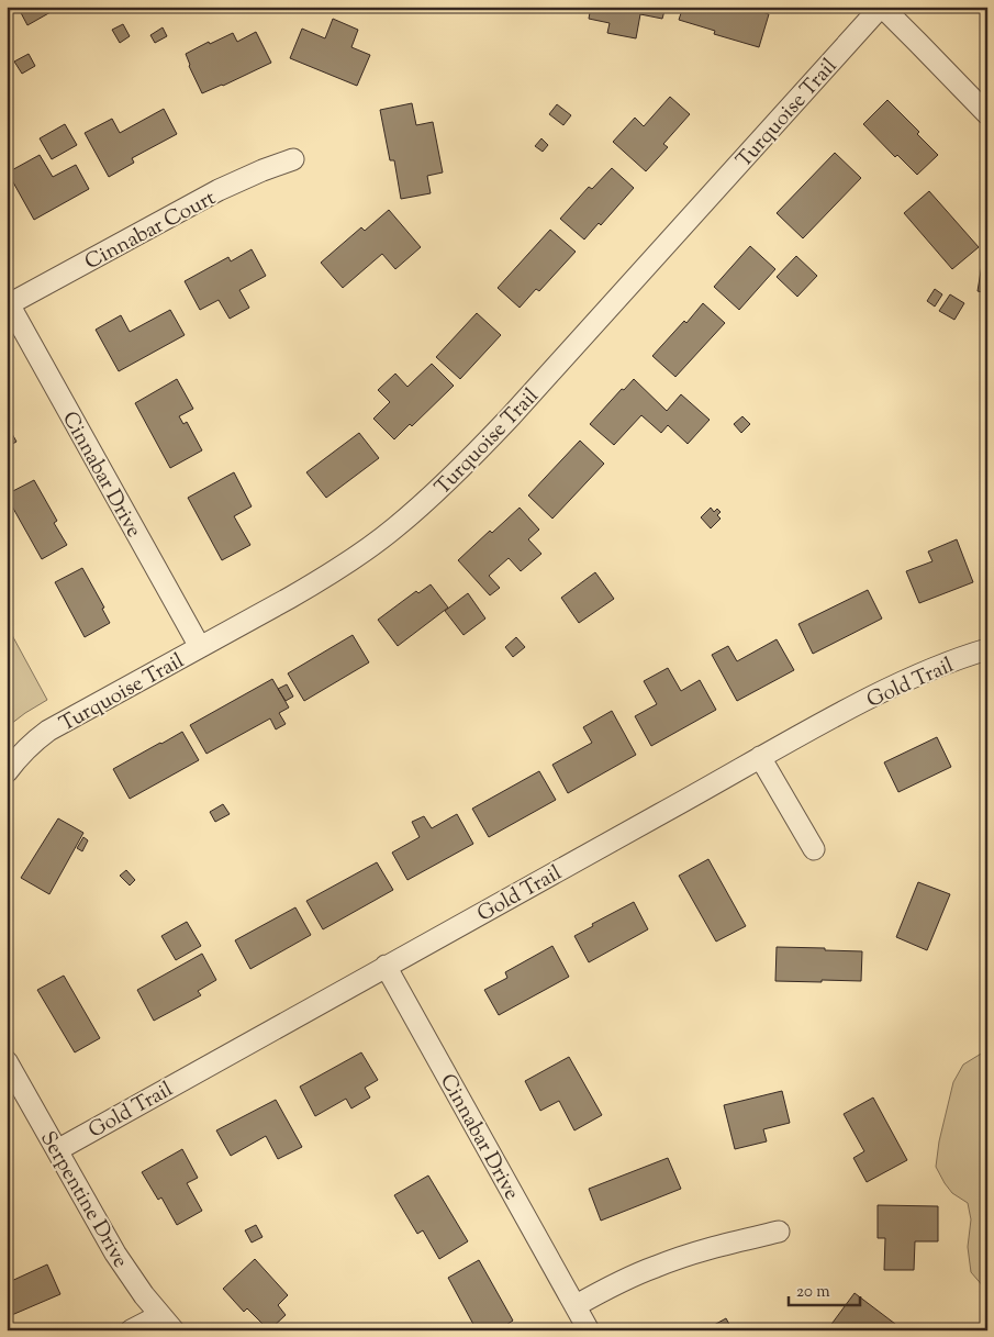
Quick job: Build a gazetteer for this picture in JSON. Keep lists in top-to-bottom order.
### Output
{
  "streets": {
    "street": [
      "Turquoise Trail",
      "Cinnabar Court",
      "Cinnabar Drive",
      "Gold Trail",
      "Serpentine Drive"
    ]
  },
  "crossings": [
    ["Turquoise Trail", "Cinnabar Drive"],
    ["Cinnabar Court", "Cinnabar Drive"],
    ["Cinnabar Drive", "Gold Trail"],
    ["Gold Trail", "Serpentine Drive"]
  ],
  "scale_bar": "20 m"
}
